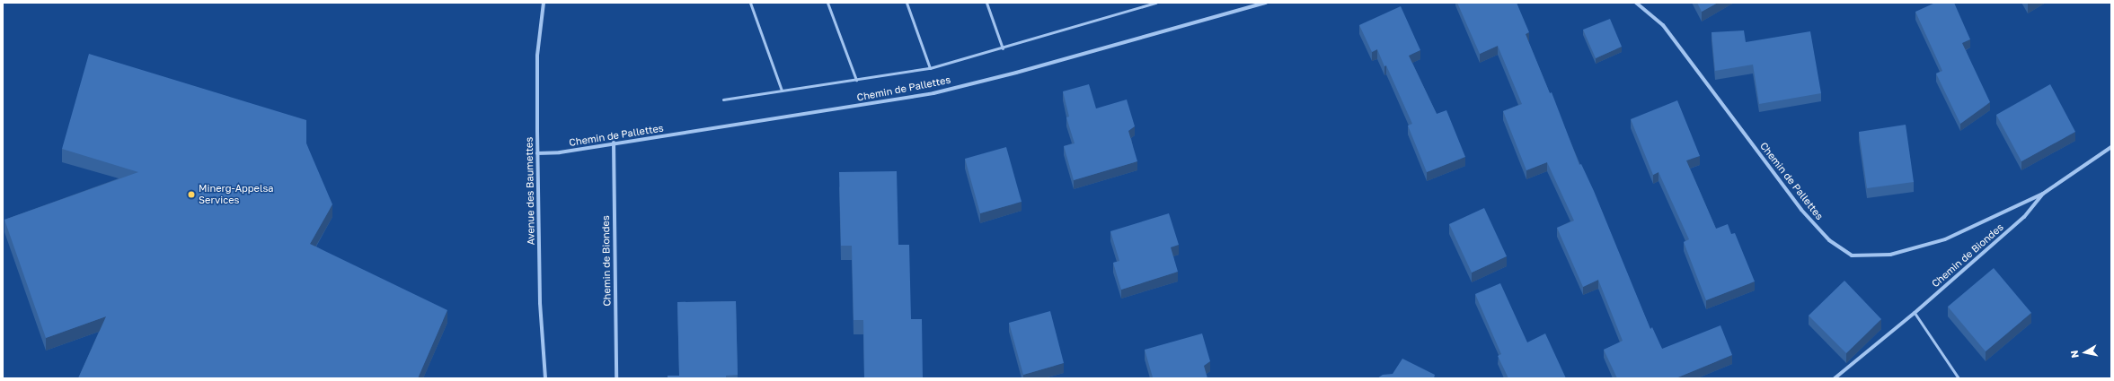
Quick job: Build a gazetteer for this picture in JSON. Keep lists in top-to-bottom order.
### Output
{
  "streets": {
    "street": ["Chemin de Pallettes", "Avenue des Baumettes", "Chemin de Biondes"]
  },
  "crossings": [
    ["Chemin de Pallettes", "Avenue des Baumettes"],
    ["Chemin de Pallettes", "Chemin de Biondes"]
  ],
  "places": ["Minerg-Appelsa Services"],
  "north": "left"
}
